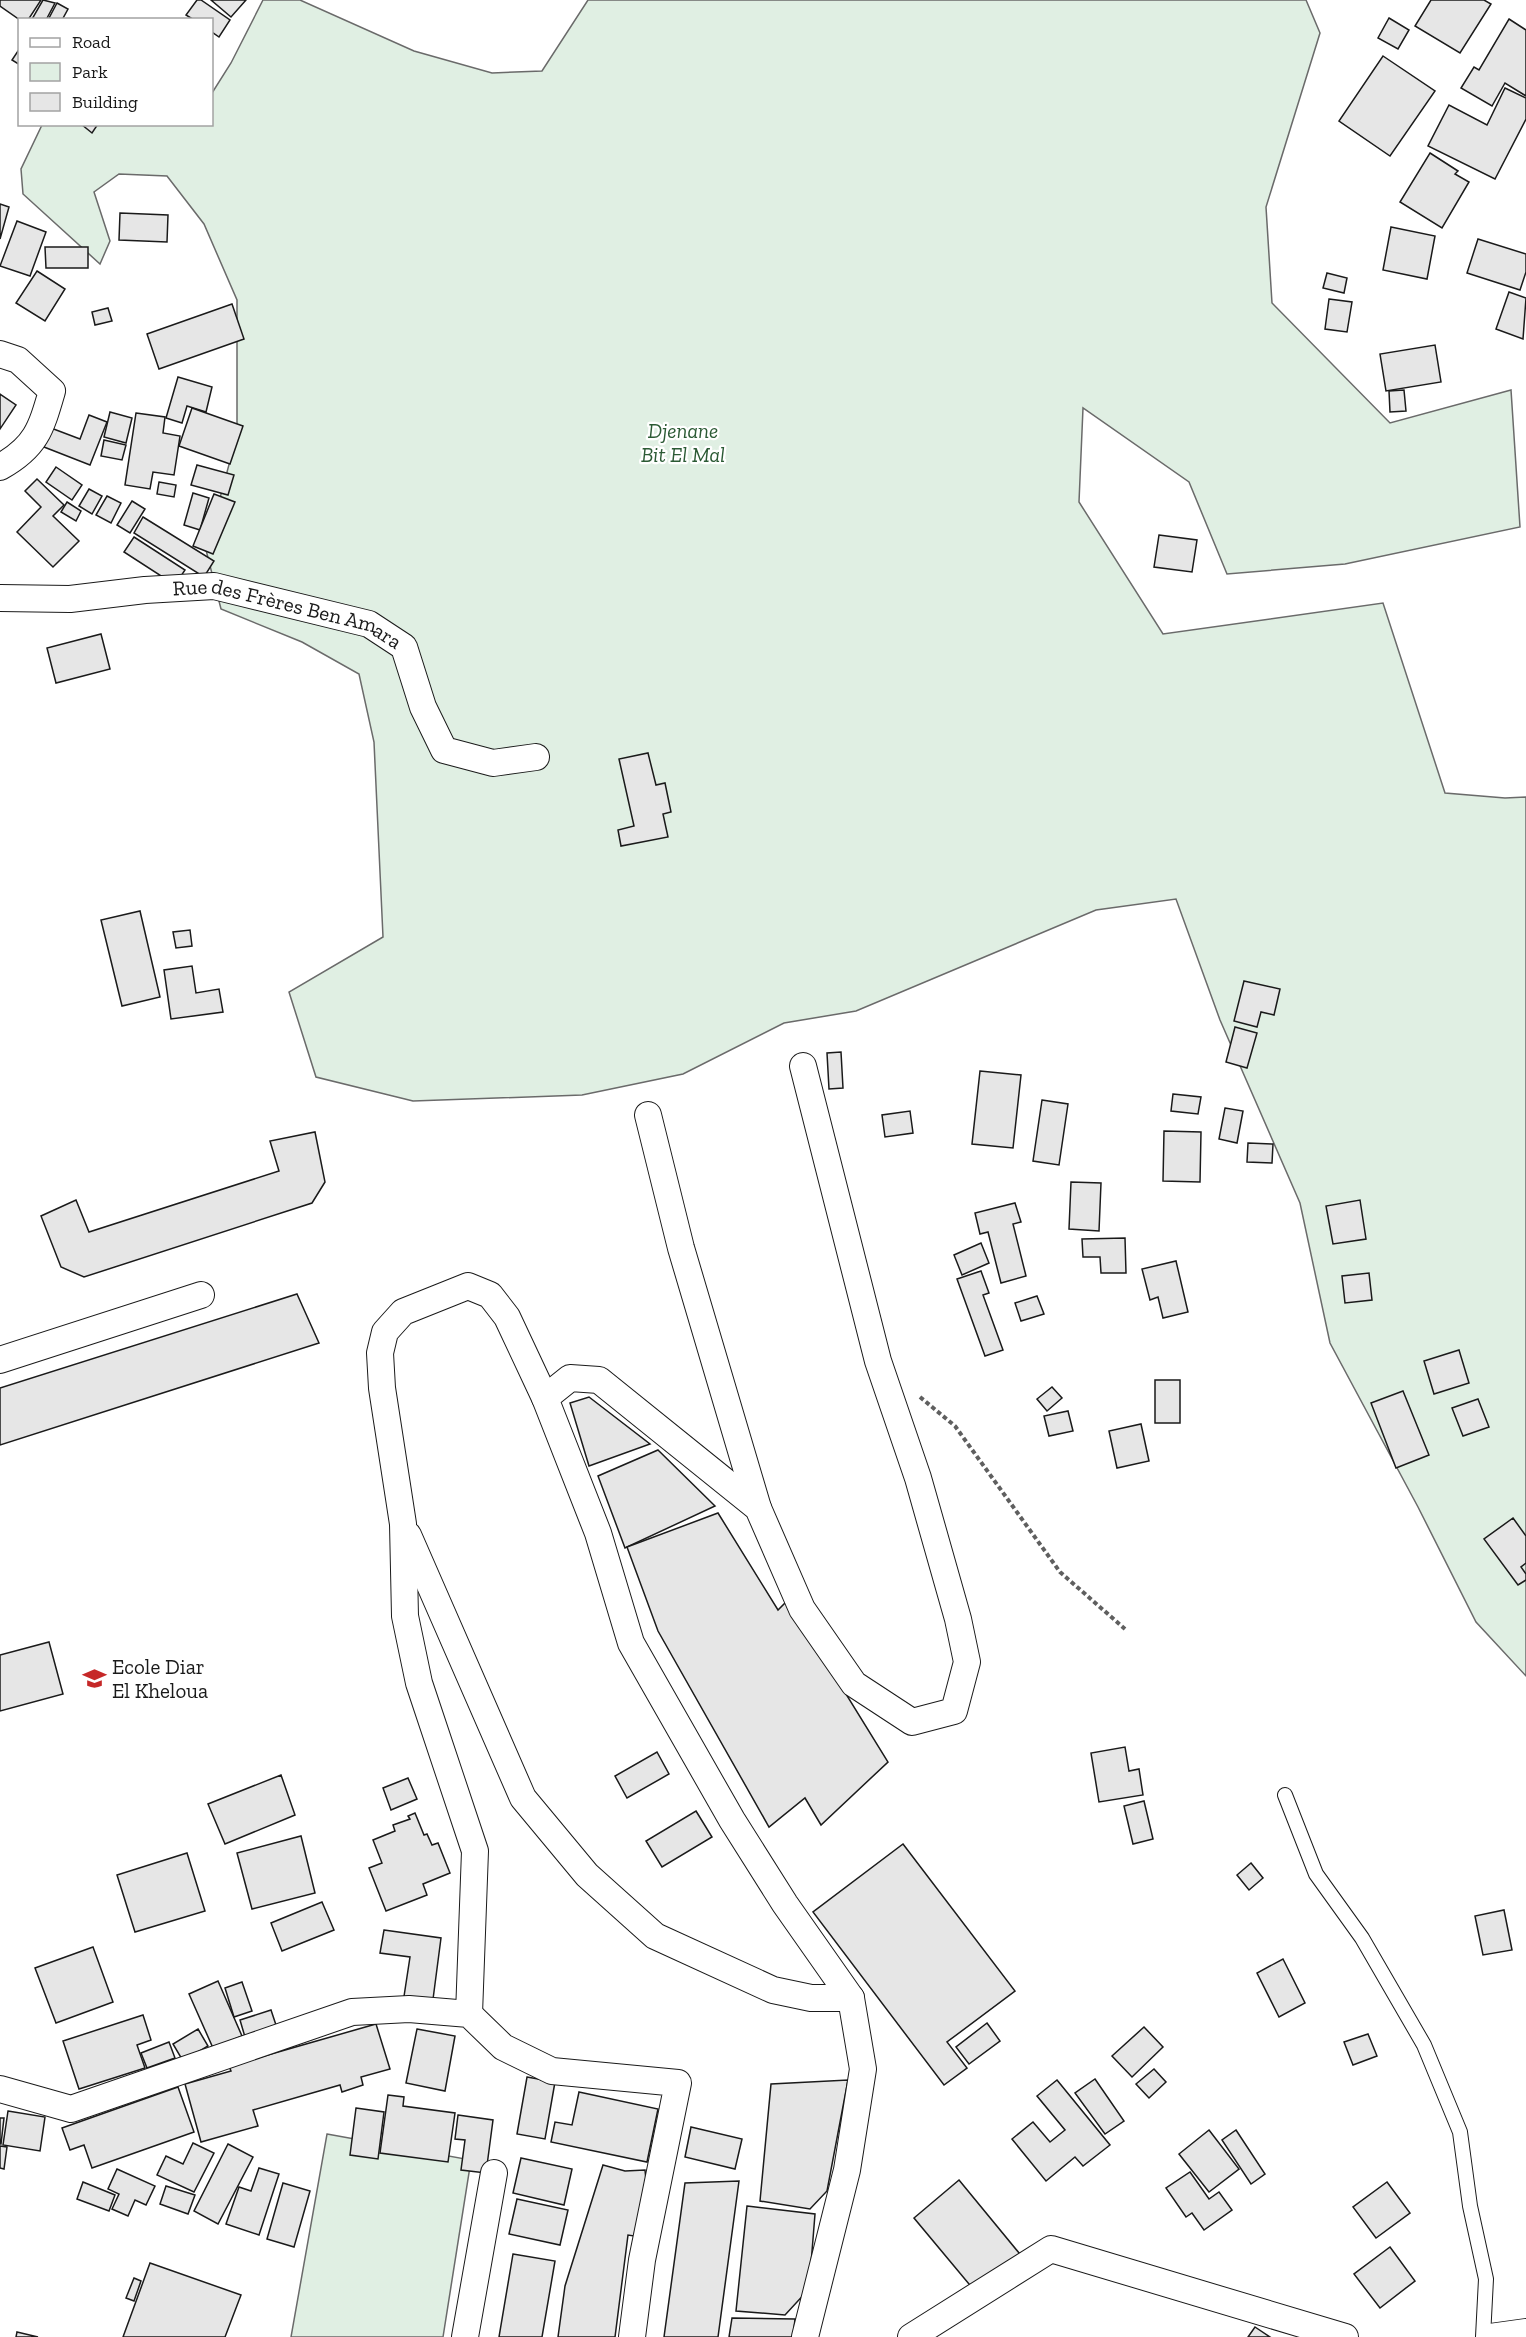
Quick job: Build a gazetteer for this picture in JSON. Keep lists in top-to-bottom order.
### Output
{
  "streets": {
    "street": ["Rue des Frères Ben Amara"]
  },
  "parks": ["Djenane Bit El Mal"],
  "places": {
    "school or university": ["Ecole Diar El Kheloua"]
  },
  "legend": ["Road", "Park", "Building"]
}
